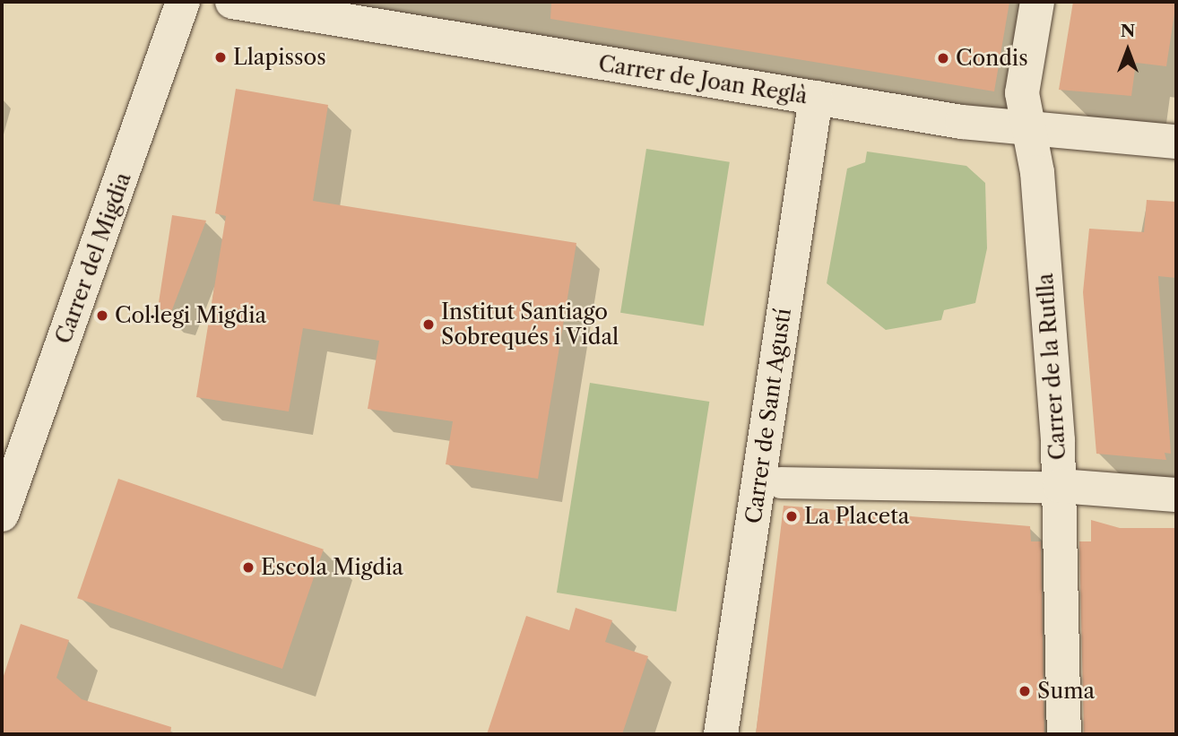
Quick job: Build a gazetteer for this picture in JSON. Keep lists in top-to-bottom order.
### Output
{
  "streets": {
    "street": [
      "Carrer de Joan Reglà",
      "Carrer del Migdia",
      "Carrer de la Rutlla",
      "Carrer de Sant Agustí"
    ]
  },
  "crossings": [
    ["Carrer de Joan Reglà", "Carrer de la Rutlla"],
    ["Carrer de Joan Reglà", "Carrer de Sant Agustí"]
  ],
  "places": [
    "Llapissos",
    "Condis",
    "Col·legi Migdia",
    "Institut Santiago Sobrequés i Vidal",
    "La Placeta",
    "Escola Migdia",
    "Suma"
  ],
  "north": "top"
}
